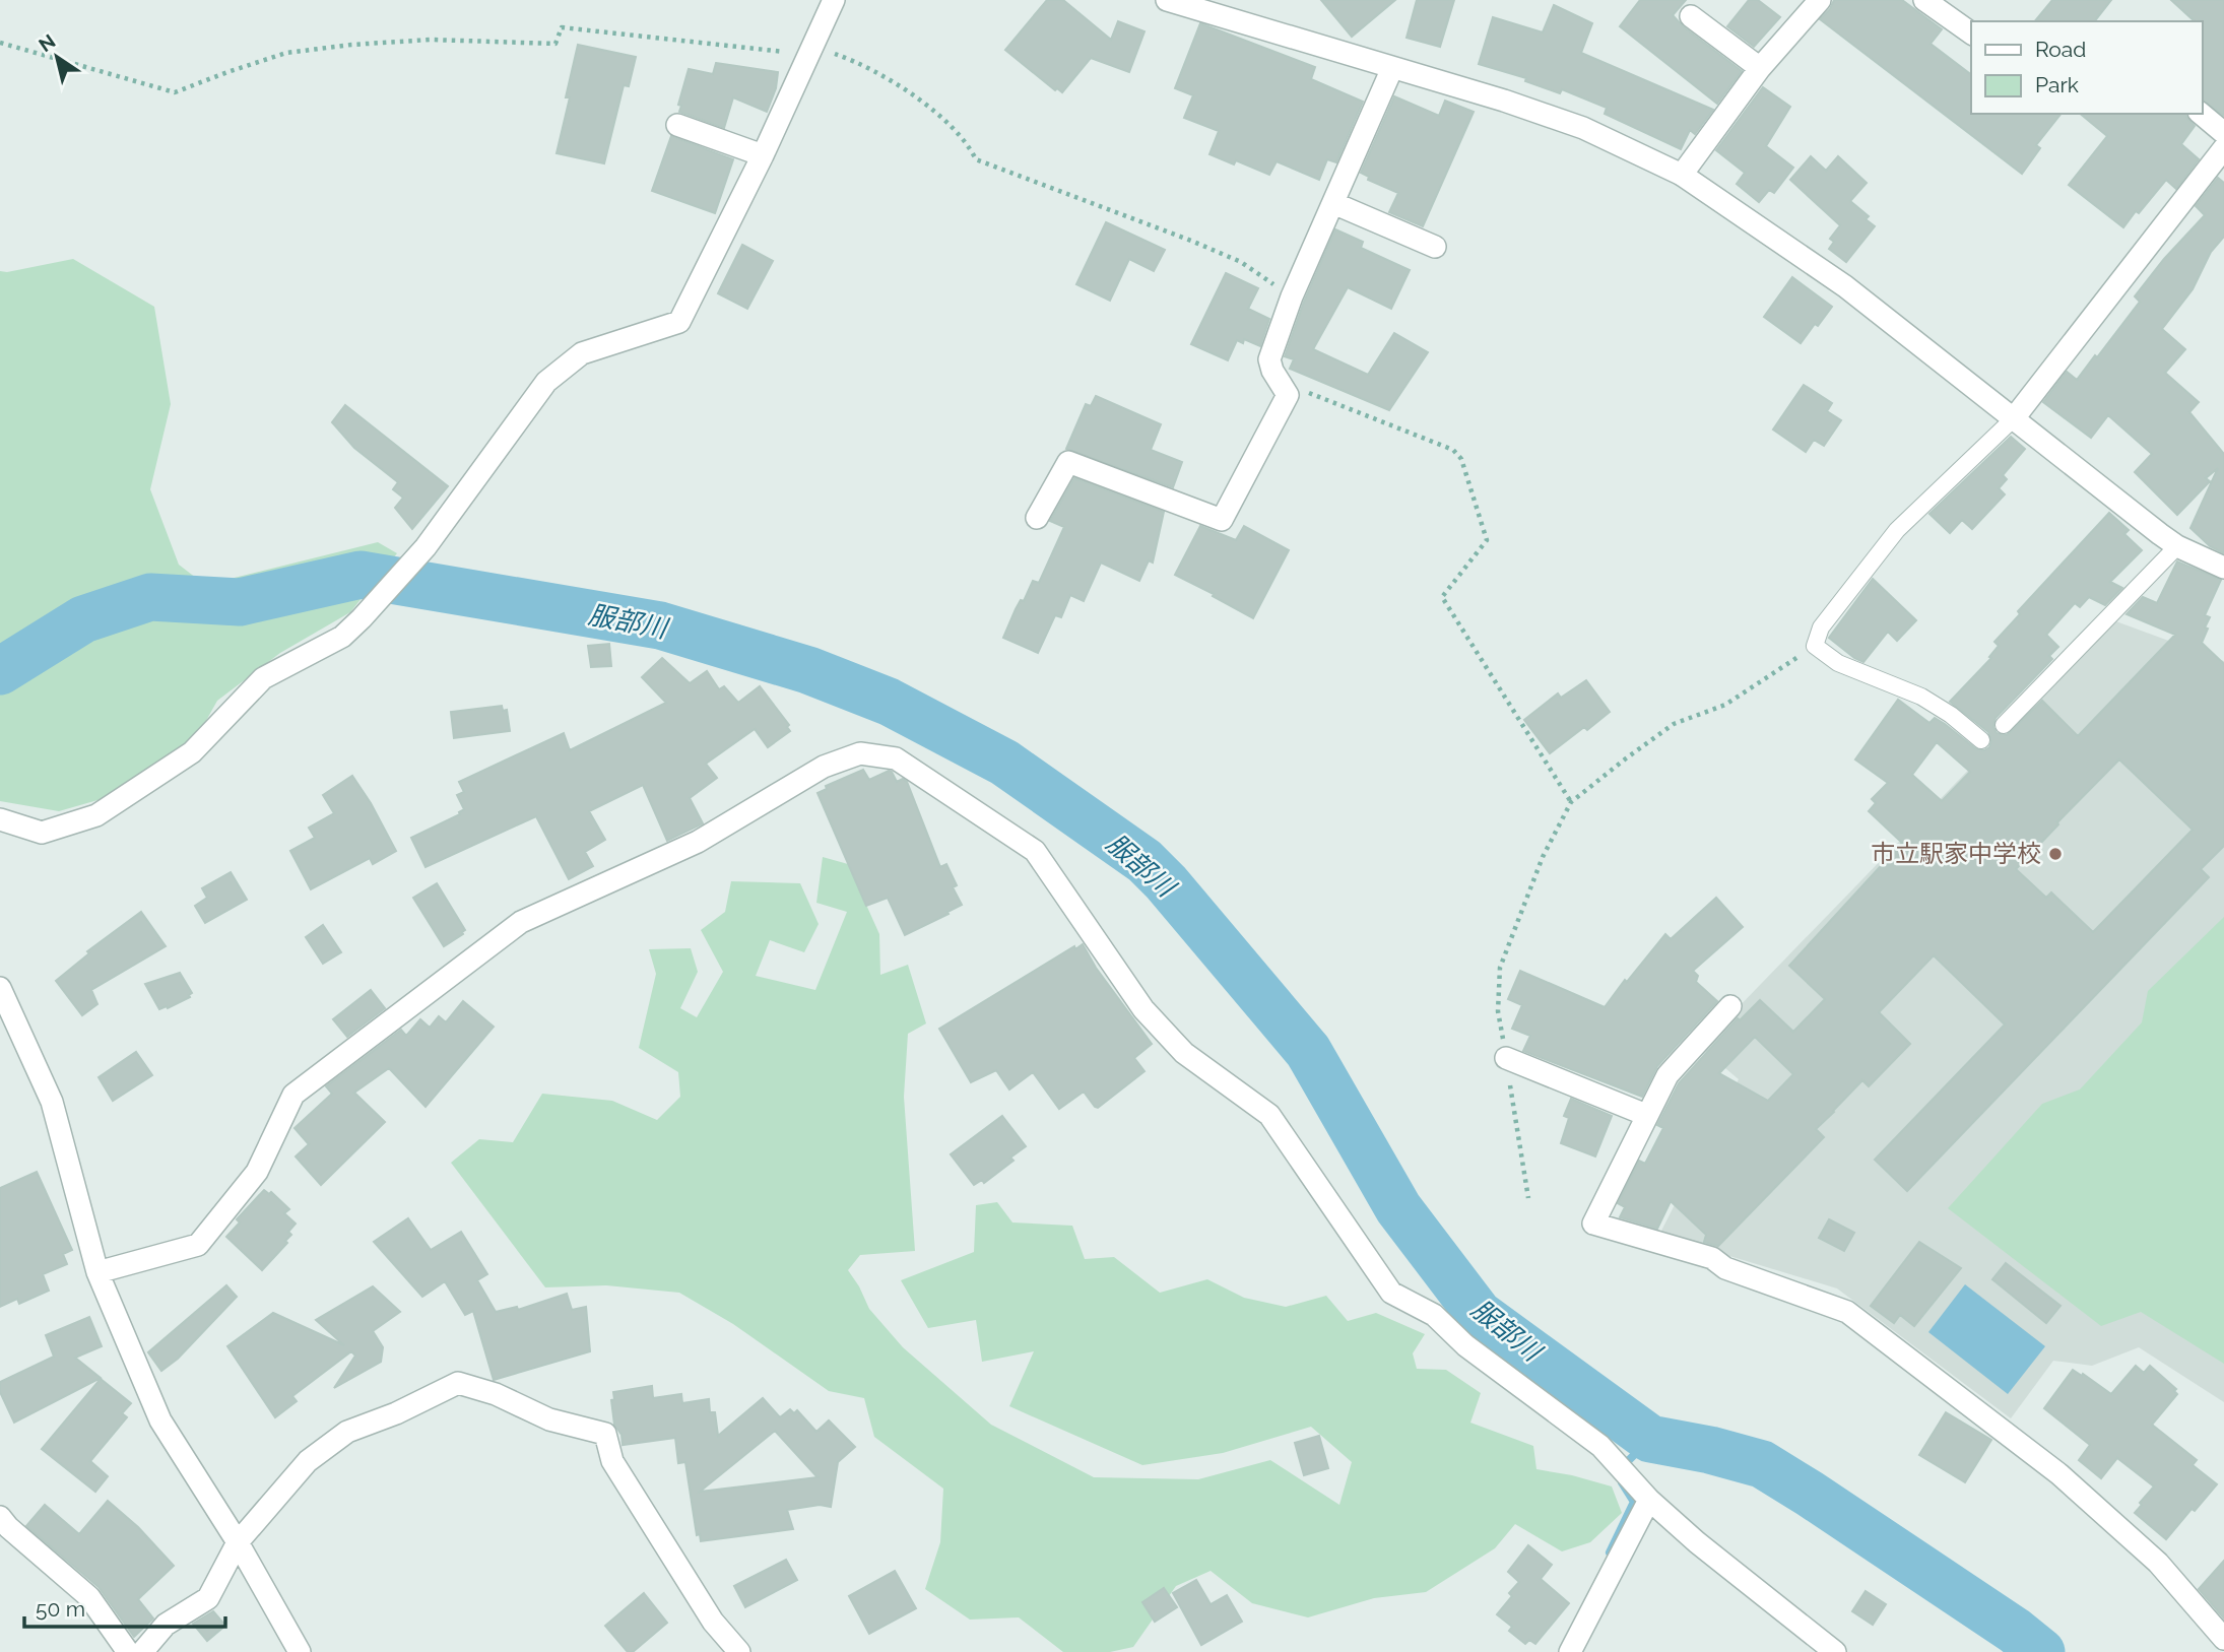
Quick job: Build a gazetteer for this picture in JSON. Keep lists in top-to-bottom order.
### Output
{
  "water": ["服部川"],
  "places": ["市立駅家中学校"],
  "legend": ["Road", "Park"],
  "scale_bar": "50 m",
  "north": "top left"
}
